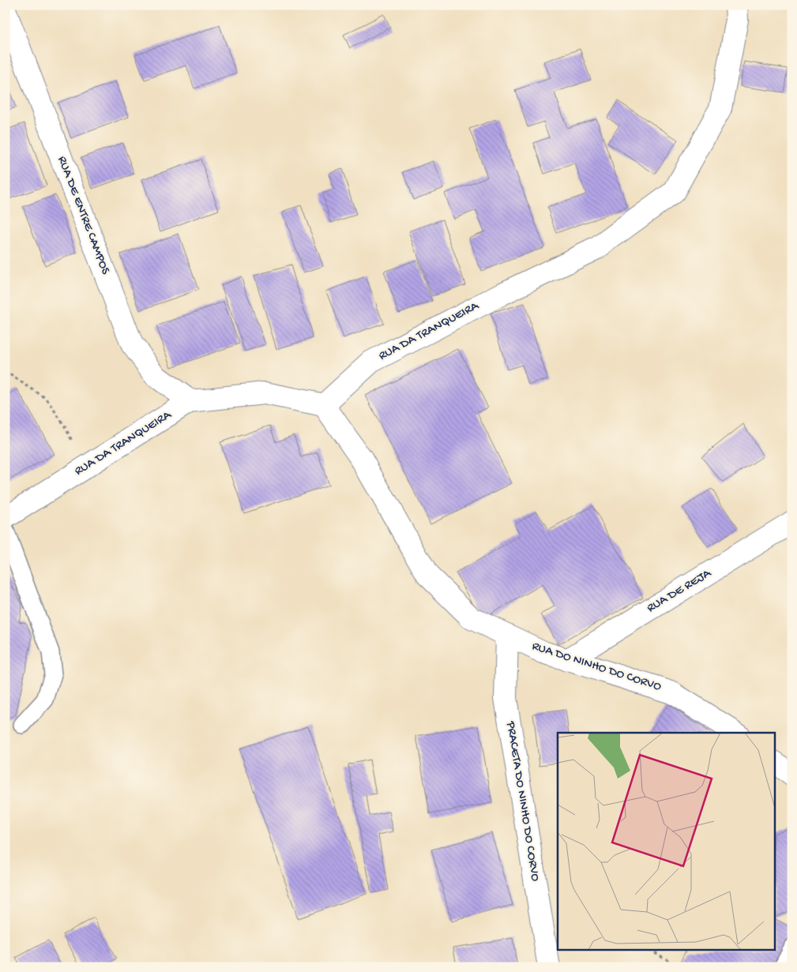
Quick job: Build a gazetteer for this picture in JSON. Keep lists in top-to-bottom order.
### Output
{
  "streets": {
    "street": [
      "RUA DE ENTRE CAMPOS",
      "RUA DA TRANQUEIRA",
      "RUA DE REJA",
      "RUA DO NINHO DO CORVO",
      "PRACETA DO NINHO DO CORVO"
    ]
  },
  "crossings": [
    ["RUA DE ENTRE CAMPOS", "RUA DA TRANQUEIRA"],
    ["RUA DA TRANQUEIRA", "RUA DO NINHO DO CORVO"],
    ["RUA DE REJA", "RUA DO NINHO DO CORVO"],
    ["RUA DO NINHO DO CORVO", "PRACETA DO NINHO DO CORVO"]
  ]
}
